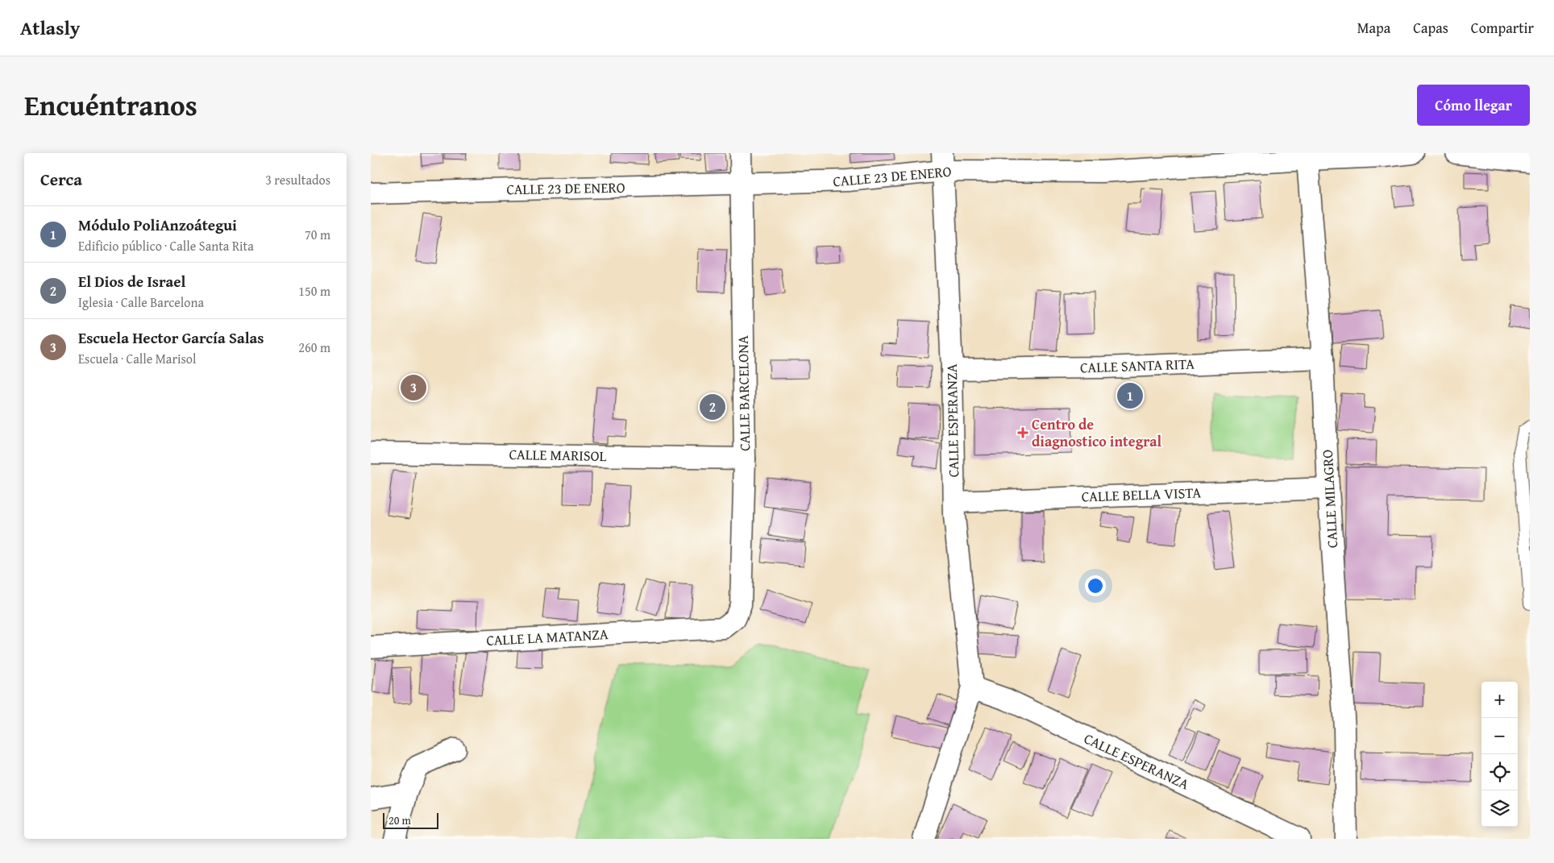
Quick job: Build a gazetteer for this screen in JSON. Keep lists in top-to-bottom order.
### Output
{
  "streets": {
    "street": [
      "CALLE 23 DE ENERO",
      "CALLE SANTA RITA",
      "CALLE BARCELONA",
      "CALLE ESPERANZA",
      "CALLE MARISOL",
      "CALLE BELLA VISTA",
      "CALLE MILAGRO",
      "CALLE LA MATANZA"
    ]
  },
  "crossings": [
    ["CALLE 23 DE ENERO", "CALLE BARCELONA"],
    ["CALLE 23 DE ENERO", "CALLE ESPERANZA"],
    ["CALLE 23 DE ENERO", "CALLE MILAGRO"],
    ["CALLE SANTA RITA", "CALLE ESPERANZA"],
    ["CALLE SANTA RITA", "CALLE MILAGRO"],
    ["CALLE BARCELONA", "CALLE MARISOL"],
    ["CALLE BARCELONA", "CALLE LA MATANZA"],
    ["CALLE ESPERANZA", "CALLE BELLA VISTA"],
    ["CALLE BELLA VISTA", "CALLE MILAGRO"]
  ],
  "places": {
    "health": ["Centro de diagnostico integral"]
  },
  "scale_bar": "20 m",
  "page": {
    "header": "Atlasly",
    "nav": ["Mapa", "Capas", "Compartir"],
    "title": "Encuéntranos",
    "buttons": "Cómo llegar",
    "heading": ["Cerca", "3 resultados"],
    "list": [
      {
        "mark": "1",
        "name": "Módulo PoliAnzoátegui",
        "note": "Edificio público · Calle Santa Rita",
        "value": "70 m"
      },
      {
        "mark": "2",
        "name": "El Dios de Israel",
        "note": "Iglesia · Calle Barcelona",
        "value": "150 m"
      },
      {
        "mark": "3",
        "name": "Escuela Hector García Salas",
        "note": "Escuela · Calle Marisol",
        "value": "260 m"
      }
    ],
    "pins": ["3", "1", "2"],
    "map_buttons": ["+", "−"],
    "scale": "20 m"
  }
}
